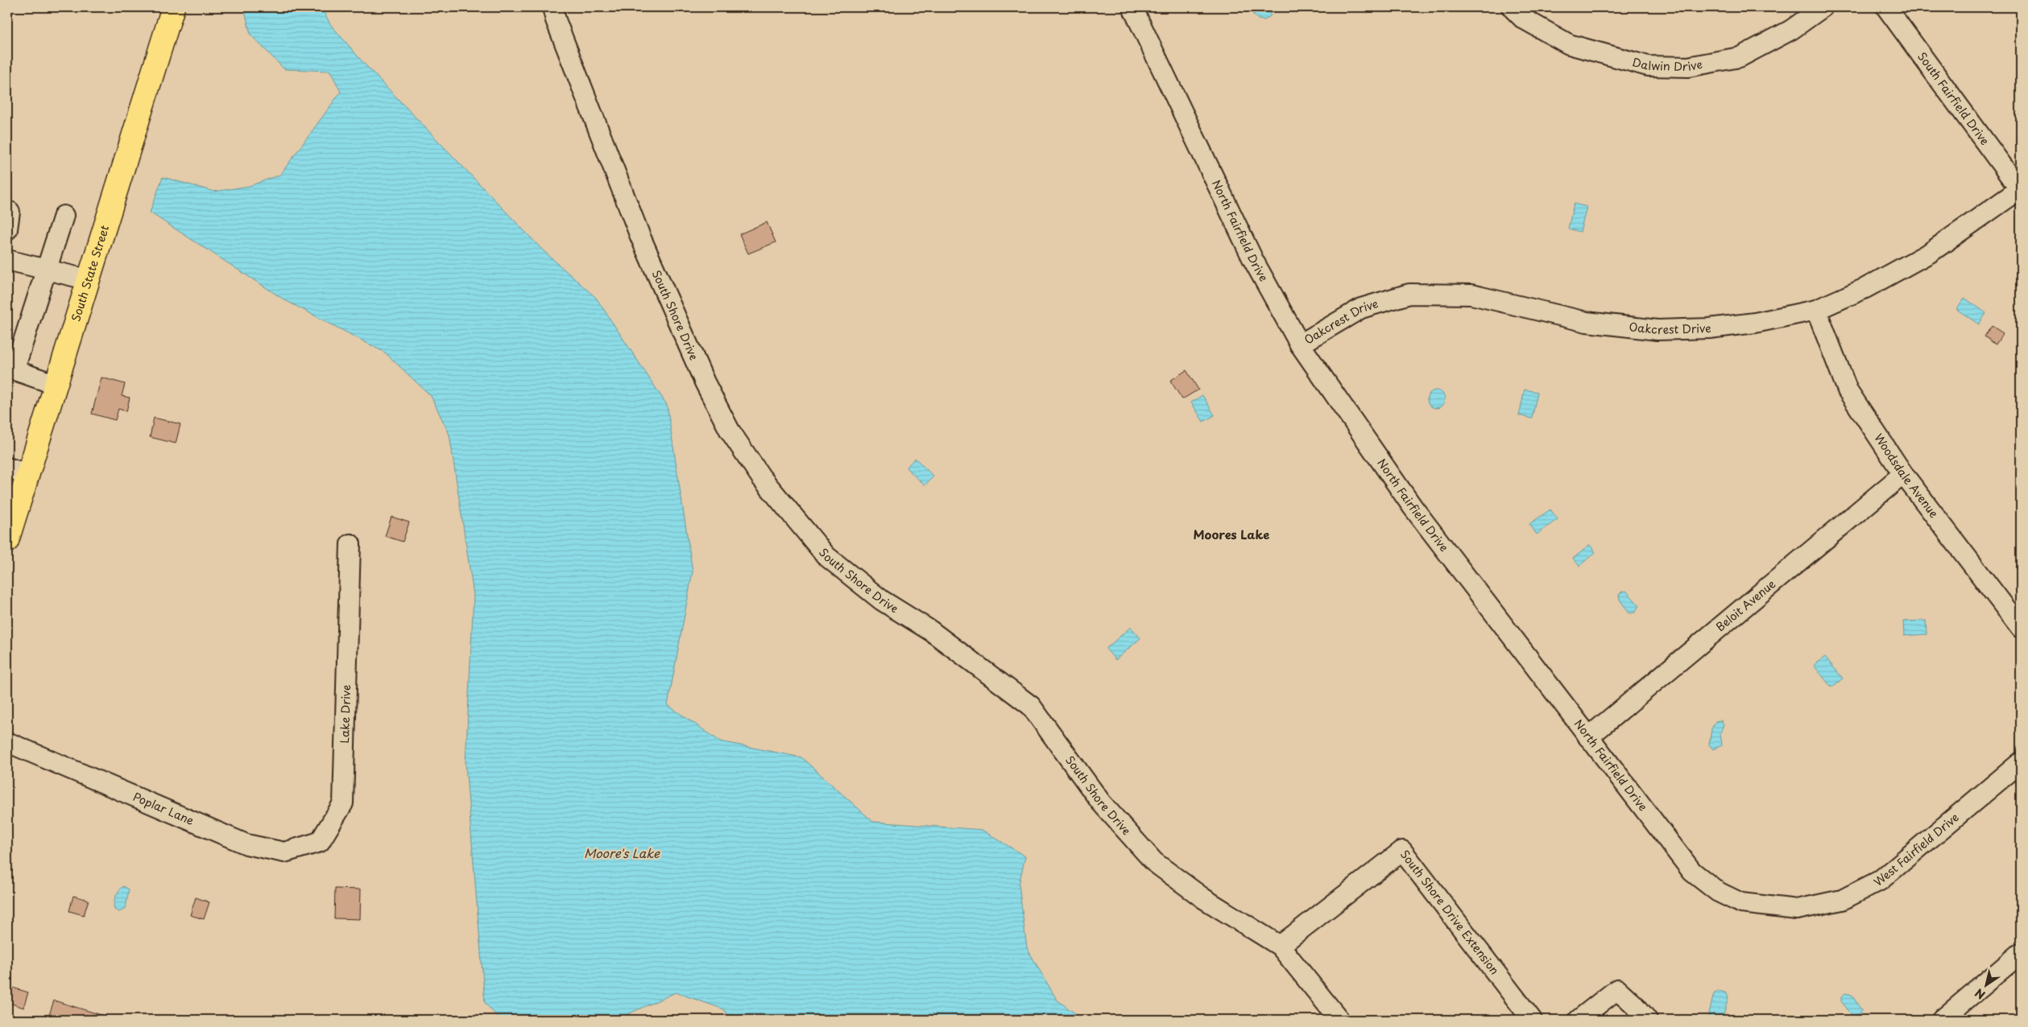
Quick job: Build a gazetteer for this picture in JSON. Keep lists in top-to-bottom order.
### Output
{
  "streets": {
    "main road": ["South State Street"],
    "street": [
      "Dalwin Drive",
      "South Fairfield Drive",
      "North Fairfield Drive",
      "South Shore Drive",
      "Oakcrest Drive",
      "Woodsdale Avenue",
      "Beloit Avenue",
      "Lake Drive",
      "Poplar Lane",
      "West Fairfield Drive",
      "South Shore Drive Extension"
    ]
  },
  "crossings": [
    ["South Fairfield Drive", "Oakcrest Drive"],
    ["North Fairfield Drive", "Oakcrest Drive"],
    ["North Fairfield Drive", "Beloit Avenue"],
    ["North Fairfield Drive", "West Fairfield Drive"],
    ["South Shore Drive", "South Shore Drive Extension"],
    ["Oakcrest Drive", "Woodsdale Avenue"],
    ["Woodsdale Avenue", "Beloit Avenue"],
    ["Lake Drive", "Poplar Lane"]
  ],
  "districts": ["Moores Lake"],
  "water": ["Moore's Lake"],
  "north": "bottom left"
}
